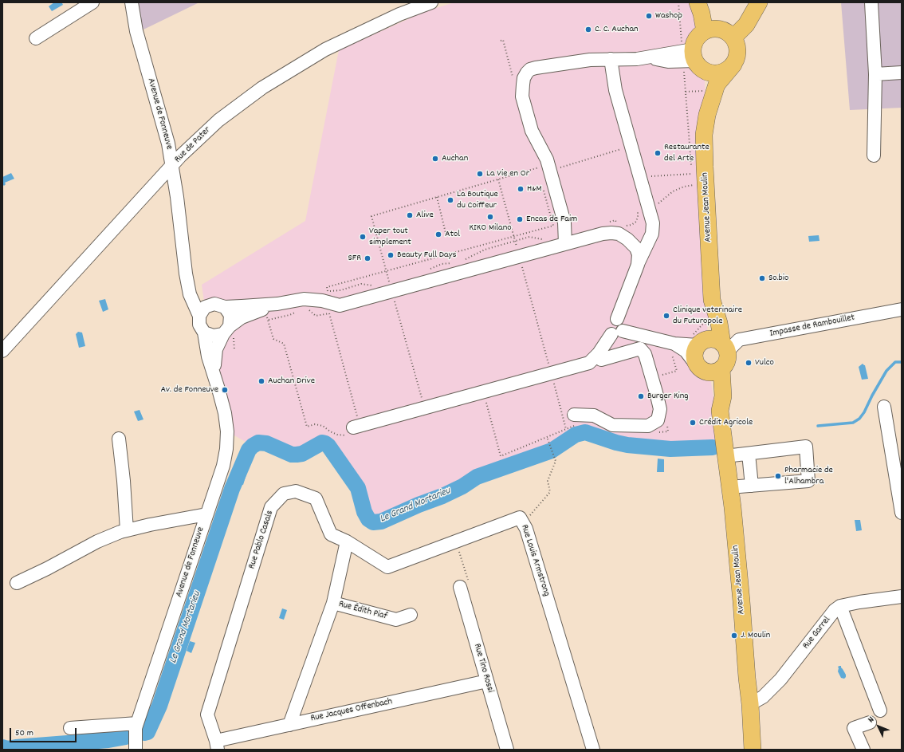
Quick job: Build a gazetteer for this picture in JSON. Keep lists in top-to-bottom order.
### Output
{
  "streets": {
    "main road": ["Avenue Jean Moulin"],
    "street": [
      "Avenue de Fonneuve",
      "Rue de Pater",
      "Impasse de Rambouillet",
      "Rue Pablo Casals",
      "Rue Louis Armstrong",
      "Rue Édith Piaf",
      "Rue Garrel",
      "Rue Tino Rossi",
      "Rue Jacques Offenbach"
    ]
  },
  "crossings": [
    ["Avenue de Fonneuve", "Rue de Pater"],
    ["Avenue Jean Moulin", "Impasse de Rambouillet"],
    ["Avenue Jean Moulin", "Rue Garrel"],
    ["Rue Pablo Casals", "Rue Louis Armstrong"],
    ["Rue Pablo Casals", "Rue Jacques Offenbach"],
    ["Rue Tino Rossi", "Rue Jacques Offenbach"]
  ],
  "water": ["Le Grand Mortarieu"],
  "places": [
    "Washop",
    "C. C. Auchan",
    "Restaurante del Arte",
    "Auchan",
    "La Vie en Or",
    "H&M",
    "La Boutique du Coiffeur",
    "Alive",
    "KIKO Milano",
    "Encas de Faim",
    "Atol",
    "Vaper tout simplement",
    "Beauty Full Days",
    "SFR",
    "So.bio",
    "Clinique veterinaire du Futuropole",
    "Vulco",
    "Auchan Drive",
    "Av. de Fonneuve",
    "Burger King",
    "Crédit Agricole",
    "Pharmacie de l'Alhambra",
    "J. Moulin"
  ],
  "scale_bar": "50 m",
  "north": "top left"
}
